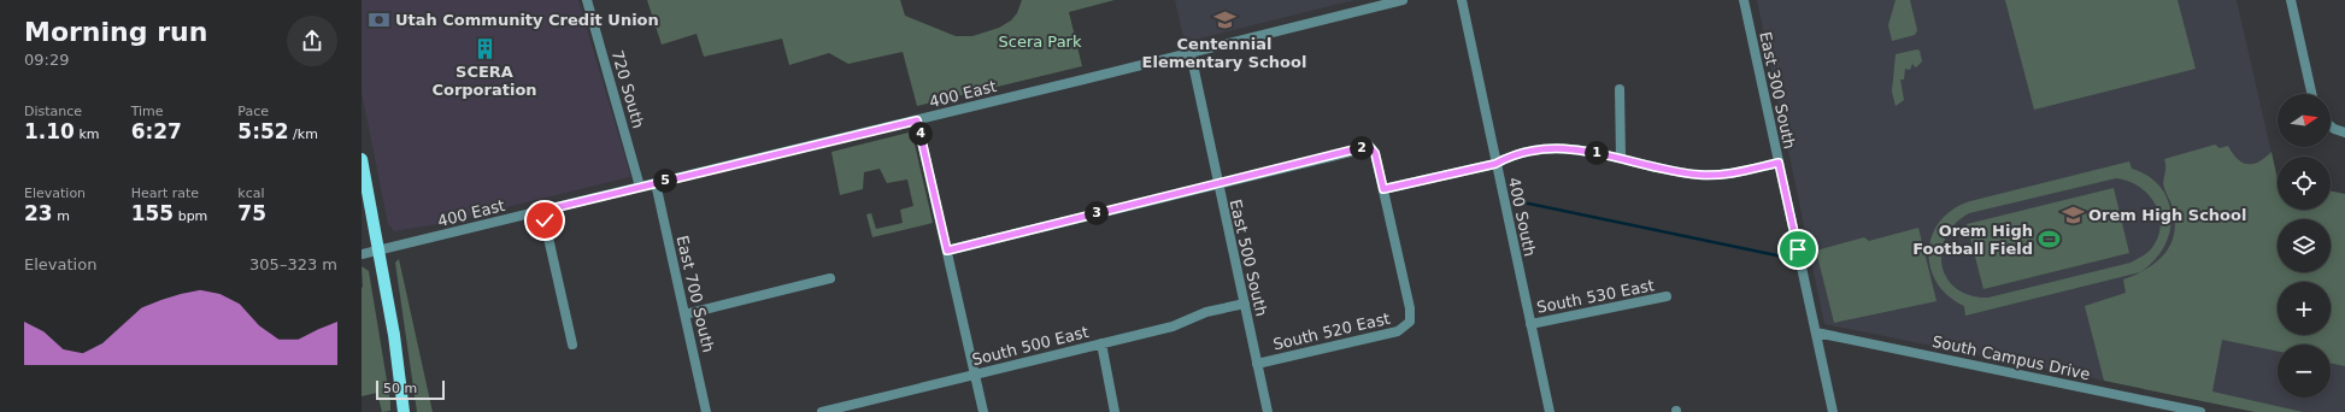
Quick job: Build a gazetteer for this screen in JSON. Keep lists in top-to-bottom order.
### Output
{
  "streets": {
    "street": [
      "720 South",
      "East 300 South",
      "400 East",
      "400 South",
      "East 500 South",
      "East 700 South",
      "South 530 East",
      "South 520 East",
      "South 500 East",
      "South Campus Drive"
    ]
  },
  "crossings": [
    ["720 South", "400 East"],
    ["East 300 South", "South Campus Drive"],
    ["400 East", "East 500 South"],
    ["400 East", "East 700 South"],
    ["400 South", "South 530 East"],
    ["East 500 South", "South 520 East"],
    ["East 500 South", "South 500 East"]
  ],
  "parks": ["Scera Park"],
  "places": {
    "bank": ["Utah Community Credit Union"],
    "school or university": ["Centennial Elementary School", "Orem High School"],
    "building": ["SCERA Corporation"],
    "sports": ["Orem High Football Field"]
  },
  "scale_bar": "50 m",
  "north": "right",
  "page": {
    "heading": ["Morning run", "09:29"],
    "stats": [
      ["Distance", "1.10 km"],
      ["Time", "6:27"],
      ["Pace", "5:52 /km"],
      ["Elevation", "23 m"],
      ["Heart rate", "155 bpm"],
      ["kcal", "75"]
    ],
    "map_buttons": ["+", "−"],
    "pins": [
      "4",
      "2",
      "1",
      "5",
      "3"
    ],
    "chart": ["Elevation", "305–323 m"],
    "scale": "50 m"
  }
}
